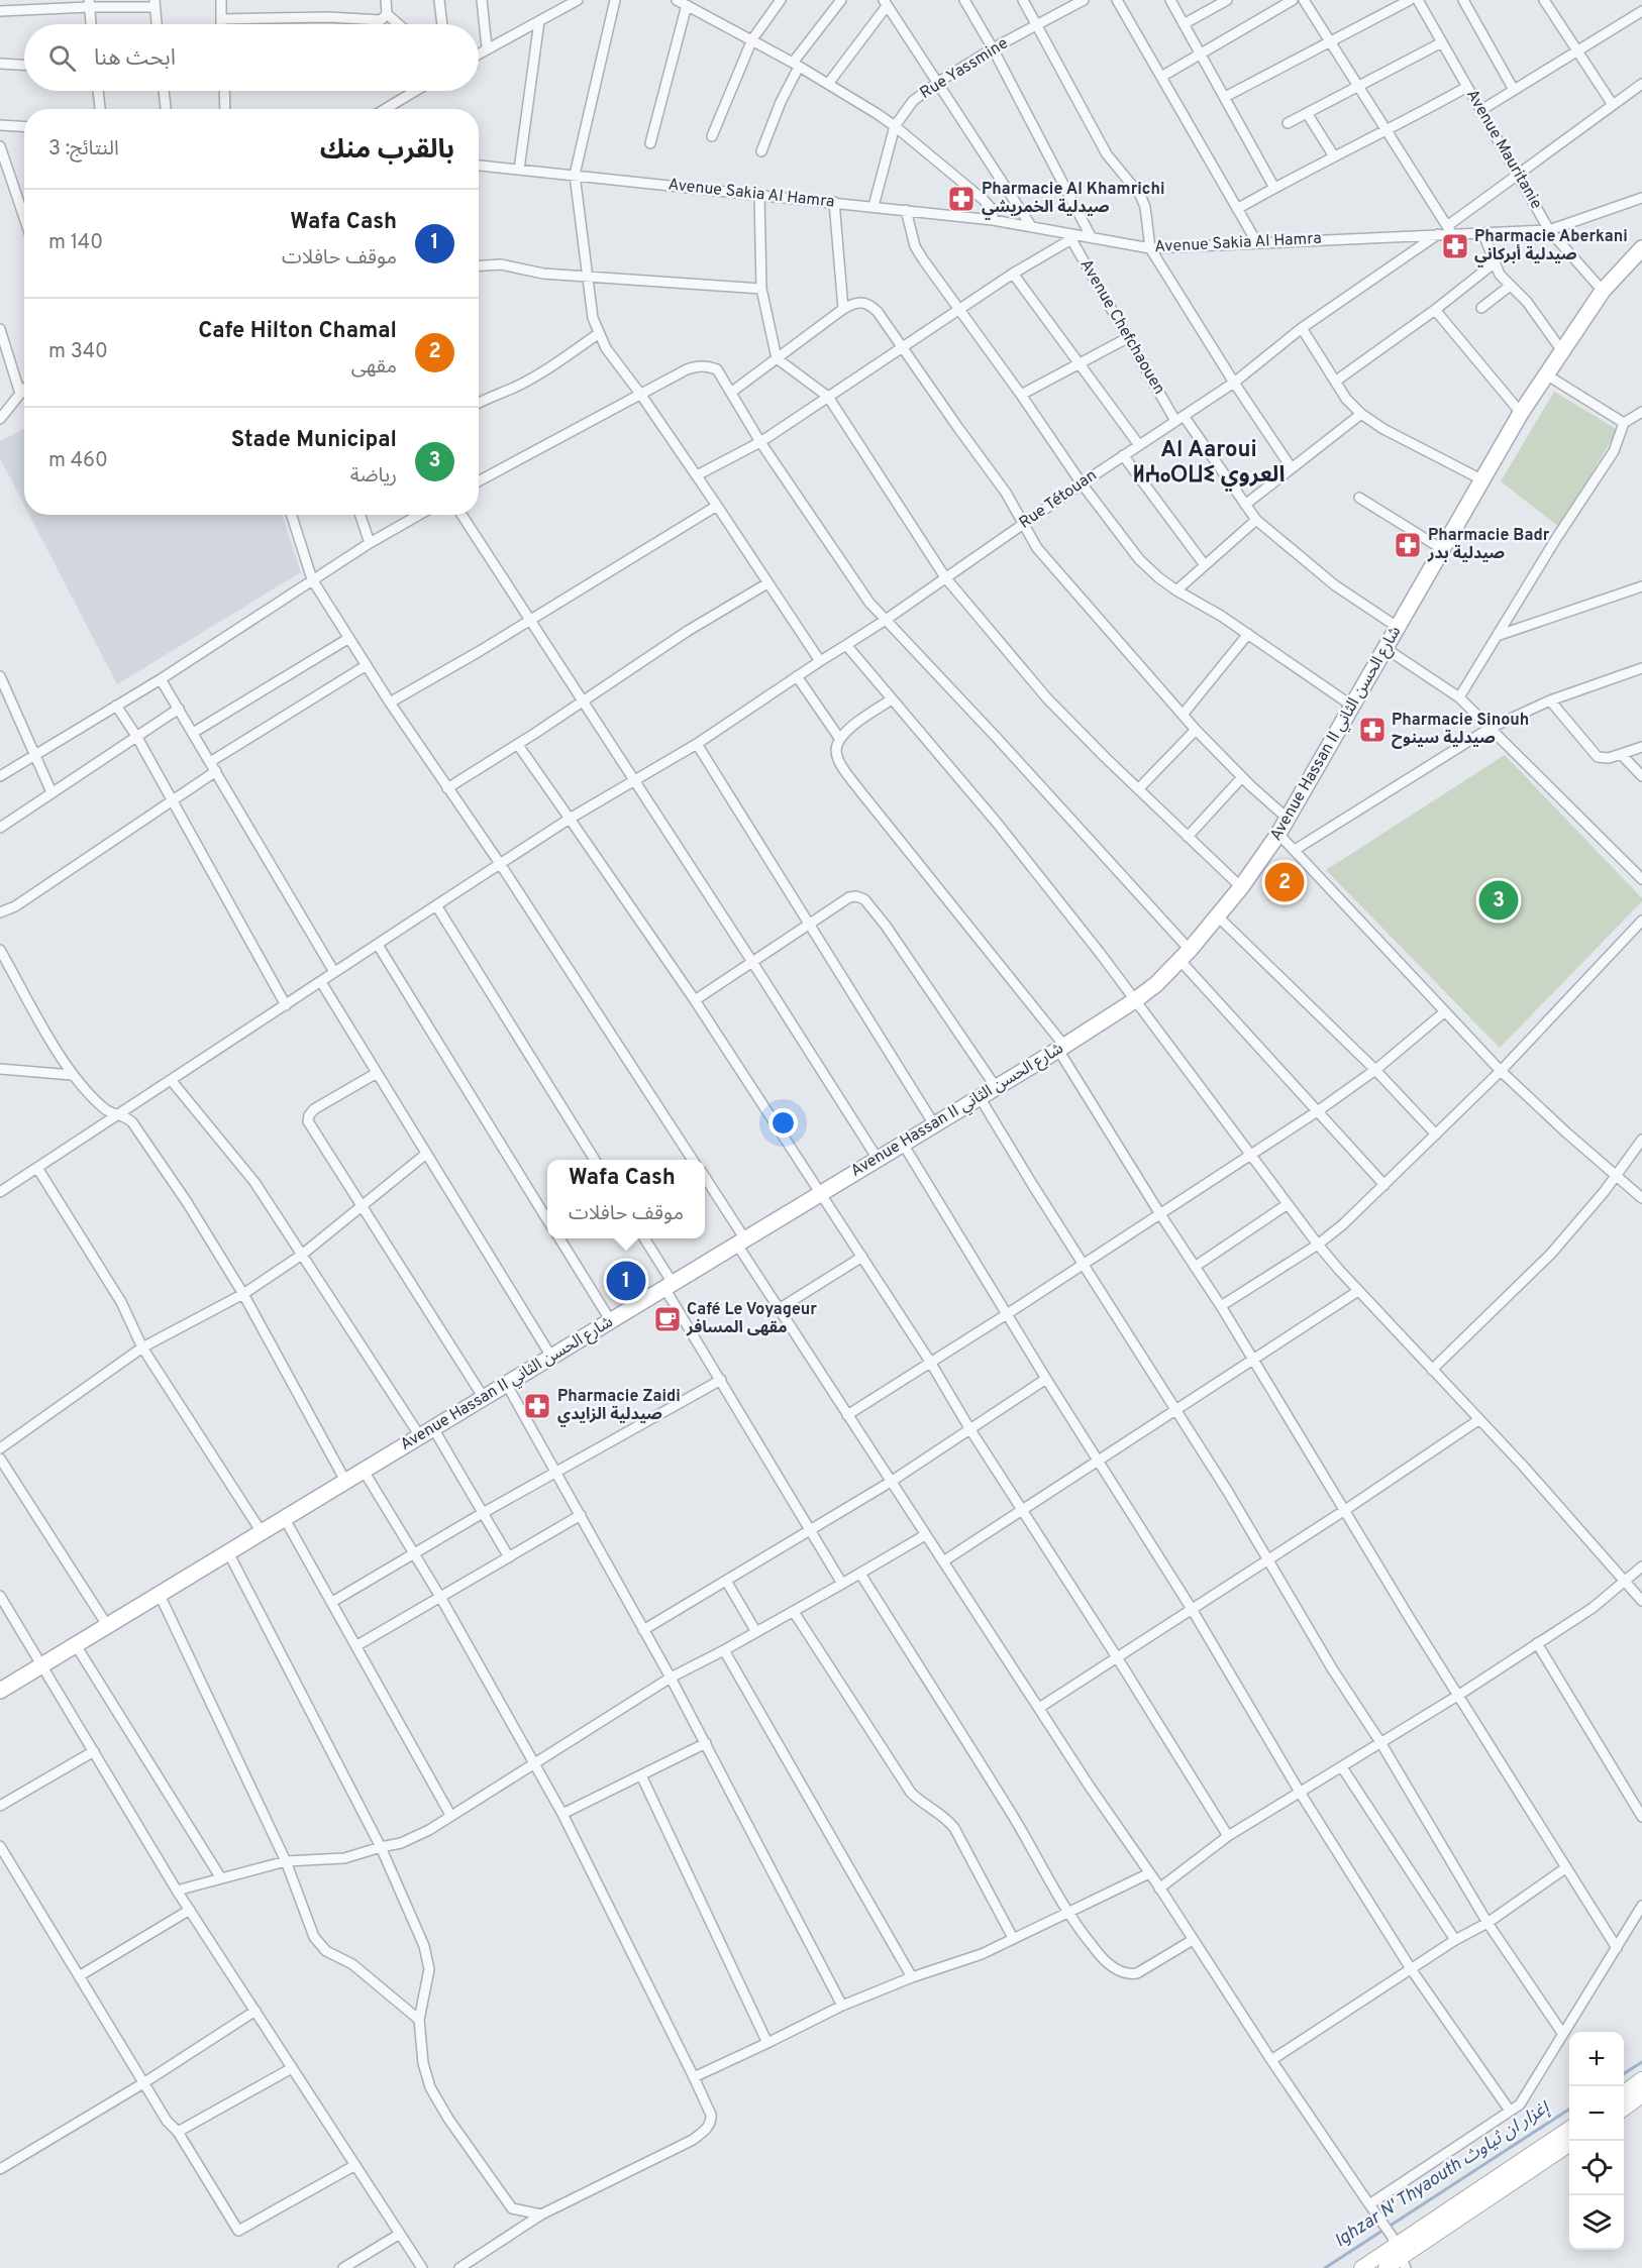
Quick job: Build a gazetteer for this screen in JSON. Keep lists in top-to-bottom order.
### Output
{
  "streets": {
    "main road": ["Avenue Hassan II شارع الحسن الثاني"],
    "street": [
      "Rue Yassmine",
      "Avenue Mauritanie",
      "Avenue Sakia Al Hamra",
      "Avenue Chefchaouen",
      "Rue Tétouan"
    ]
  },
  "crossings": [
    ["Rue Yassmine", "Avenue Sakia Al Hamra"],
    ["Avenue Mauritanie", "Avenue Sakia Al Hamra"],
    ["Avenue Mauritanie", "Avenue Hassan II شارع الحسن الثاني"],
    ["Avenue Sakia Al Hamra", "Avenue Chefchaouen"],
    ["Avenue Chefchaouen", "Rue Tétouan"],
    ["Avenue Chefchaouen", "Avenue Hassan II شارع الحسن الثاني"]
  ],
  "districts": ["Al Aaroui ⵍⵄⴰⵔⵡⵉ العروي"],
  "water": ["Ighzar N' Thyaouth إغزار ان ثياوث"],
  "places": {
    "pharmacy": [
      "Pharmacie Al Khamrichi صيدلية الخمريشي",
      "Pharmacie Aberkani صيدلية أبركاني",
      "Pharmacie Badr صيدلية بدر",
      "Pharmacie Sinouh صيدلية سينوح",
      "Pharmacie Zaidi صيدلية الزايدي"
    ],
    "cafe": ["Café Le Voyageur مقهى المسافر"]
  },
  "page": {
    "search": "ابحث هنا",
    "heading": ["بالقرب منك", "النتائج: 3"],
    "list": [
      {
        "mark": "1",
        "name": "Wafa Cash",
        "note": "موقف حافلات",
        "value": "140 m"
      },
      {
        "mark": "2",
        "name": "Cafe Hilton Chamal",
        "note": "مقهى",
        "value": "340 m"
      },
      {
        "mark": "3",
        "name": "Stade Municipal",
        "note": "رياضة",
        "value": "460 m"
      }
    ],
    "pins": ["2", "3", "1"],
    "popup": ["Wafa Cash", "موقف حافلات"],
    "map_buttons": ["+", "−"]
  }
}
